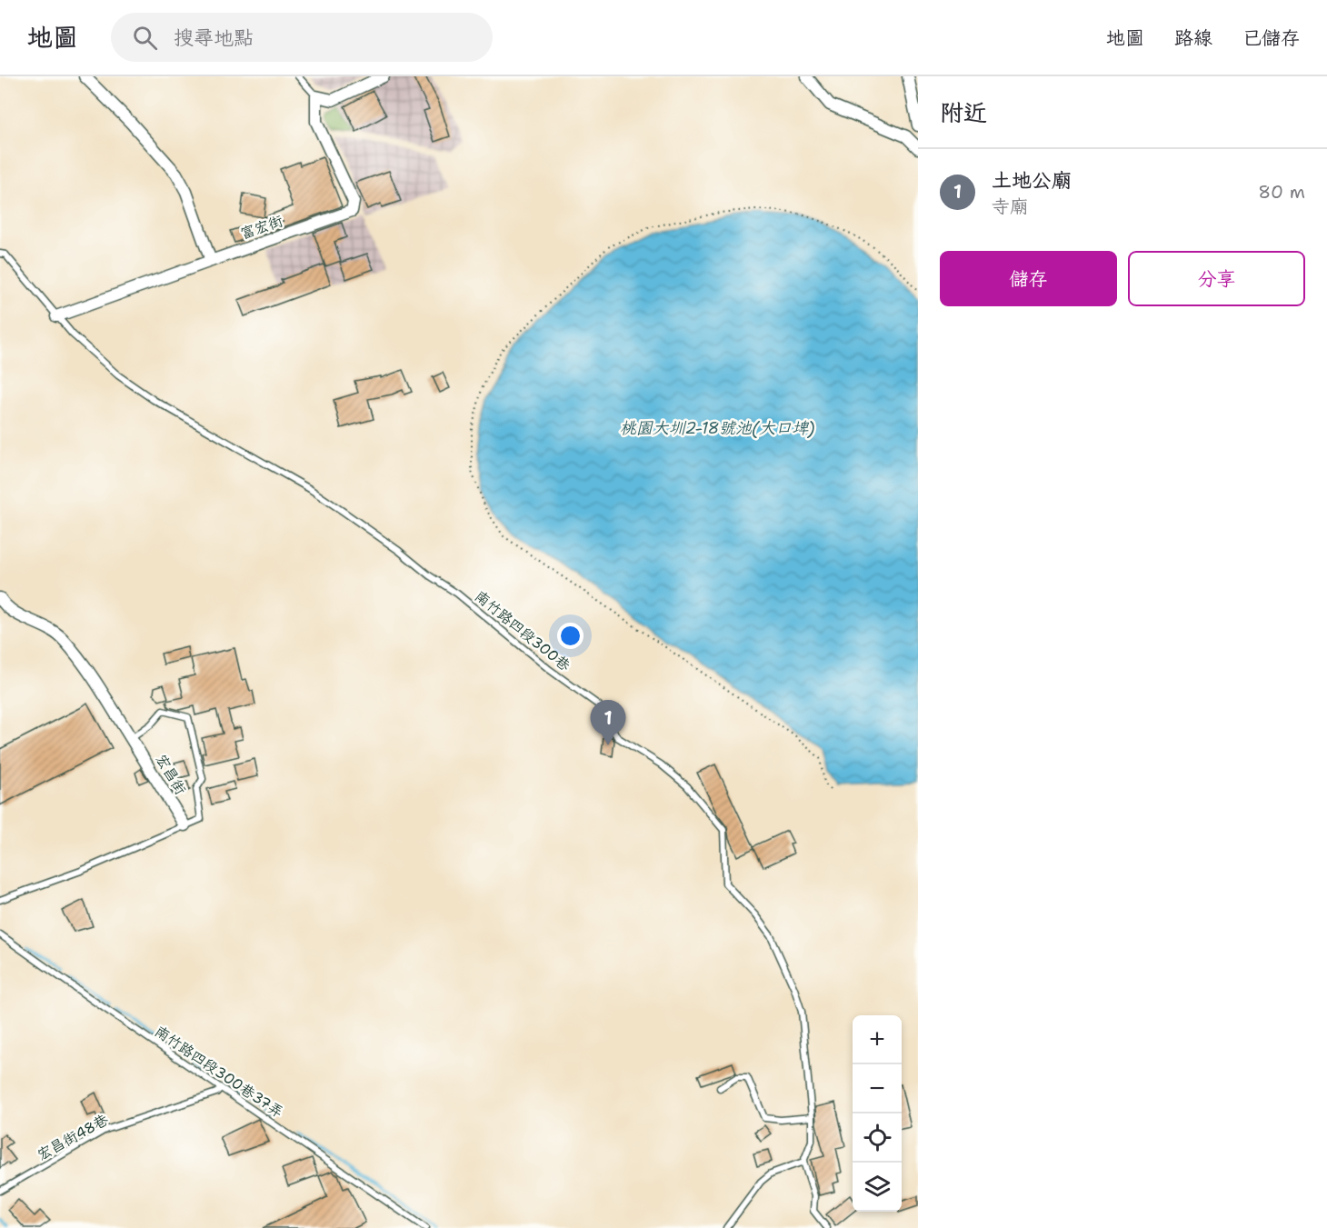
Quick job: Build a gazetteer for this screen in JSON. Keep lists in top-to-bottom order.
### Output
{
  "streets": {
    "street": ["富宏街", "宏昌街"],
    "lane": ["南竹路四段300巷", "南竹路四段300巷37弄", "宏昌街48巷"]
  },
  "crossings": [
    ["南竹路四段300巷37弄", "宏昌街48巷"]
  ],
  "water": ["桃園大圳2-18號池(大口埤)"],
  "page": {
    "header": "地圖",
    "search": "搜尋地點",
    "nav": ["地圖", "路線", "已儲存"],
    "heading": "附近",
    "list": [
      {
        "mark": "1",
        "name": "土地公廟",
        "note": "寺廟",
        "value": "80 m"
      }
    ],
    "buttons": ["儲存", "分享"],
    "pins": "1",
    "map_buttons": ["+", "−"]
  }
}
